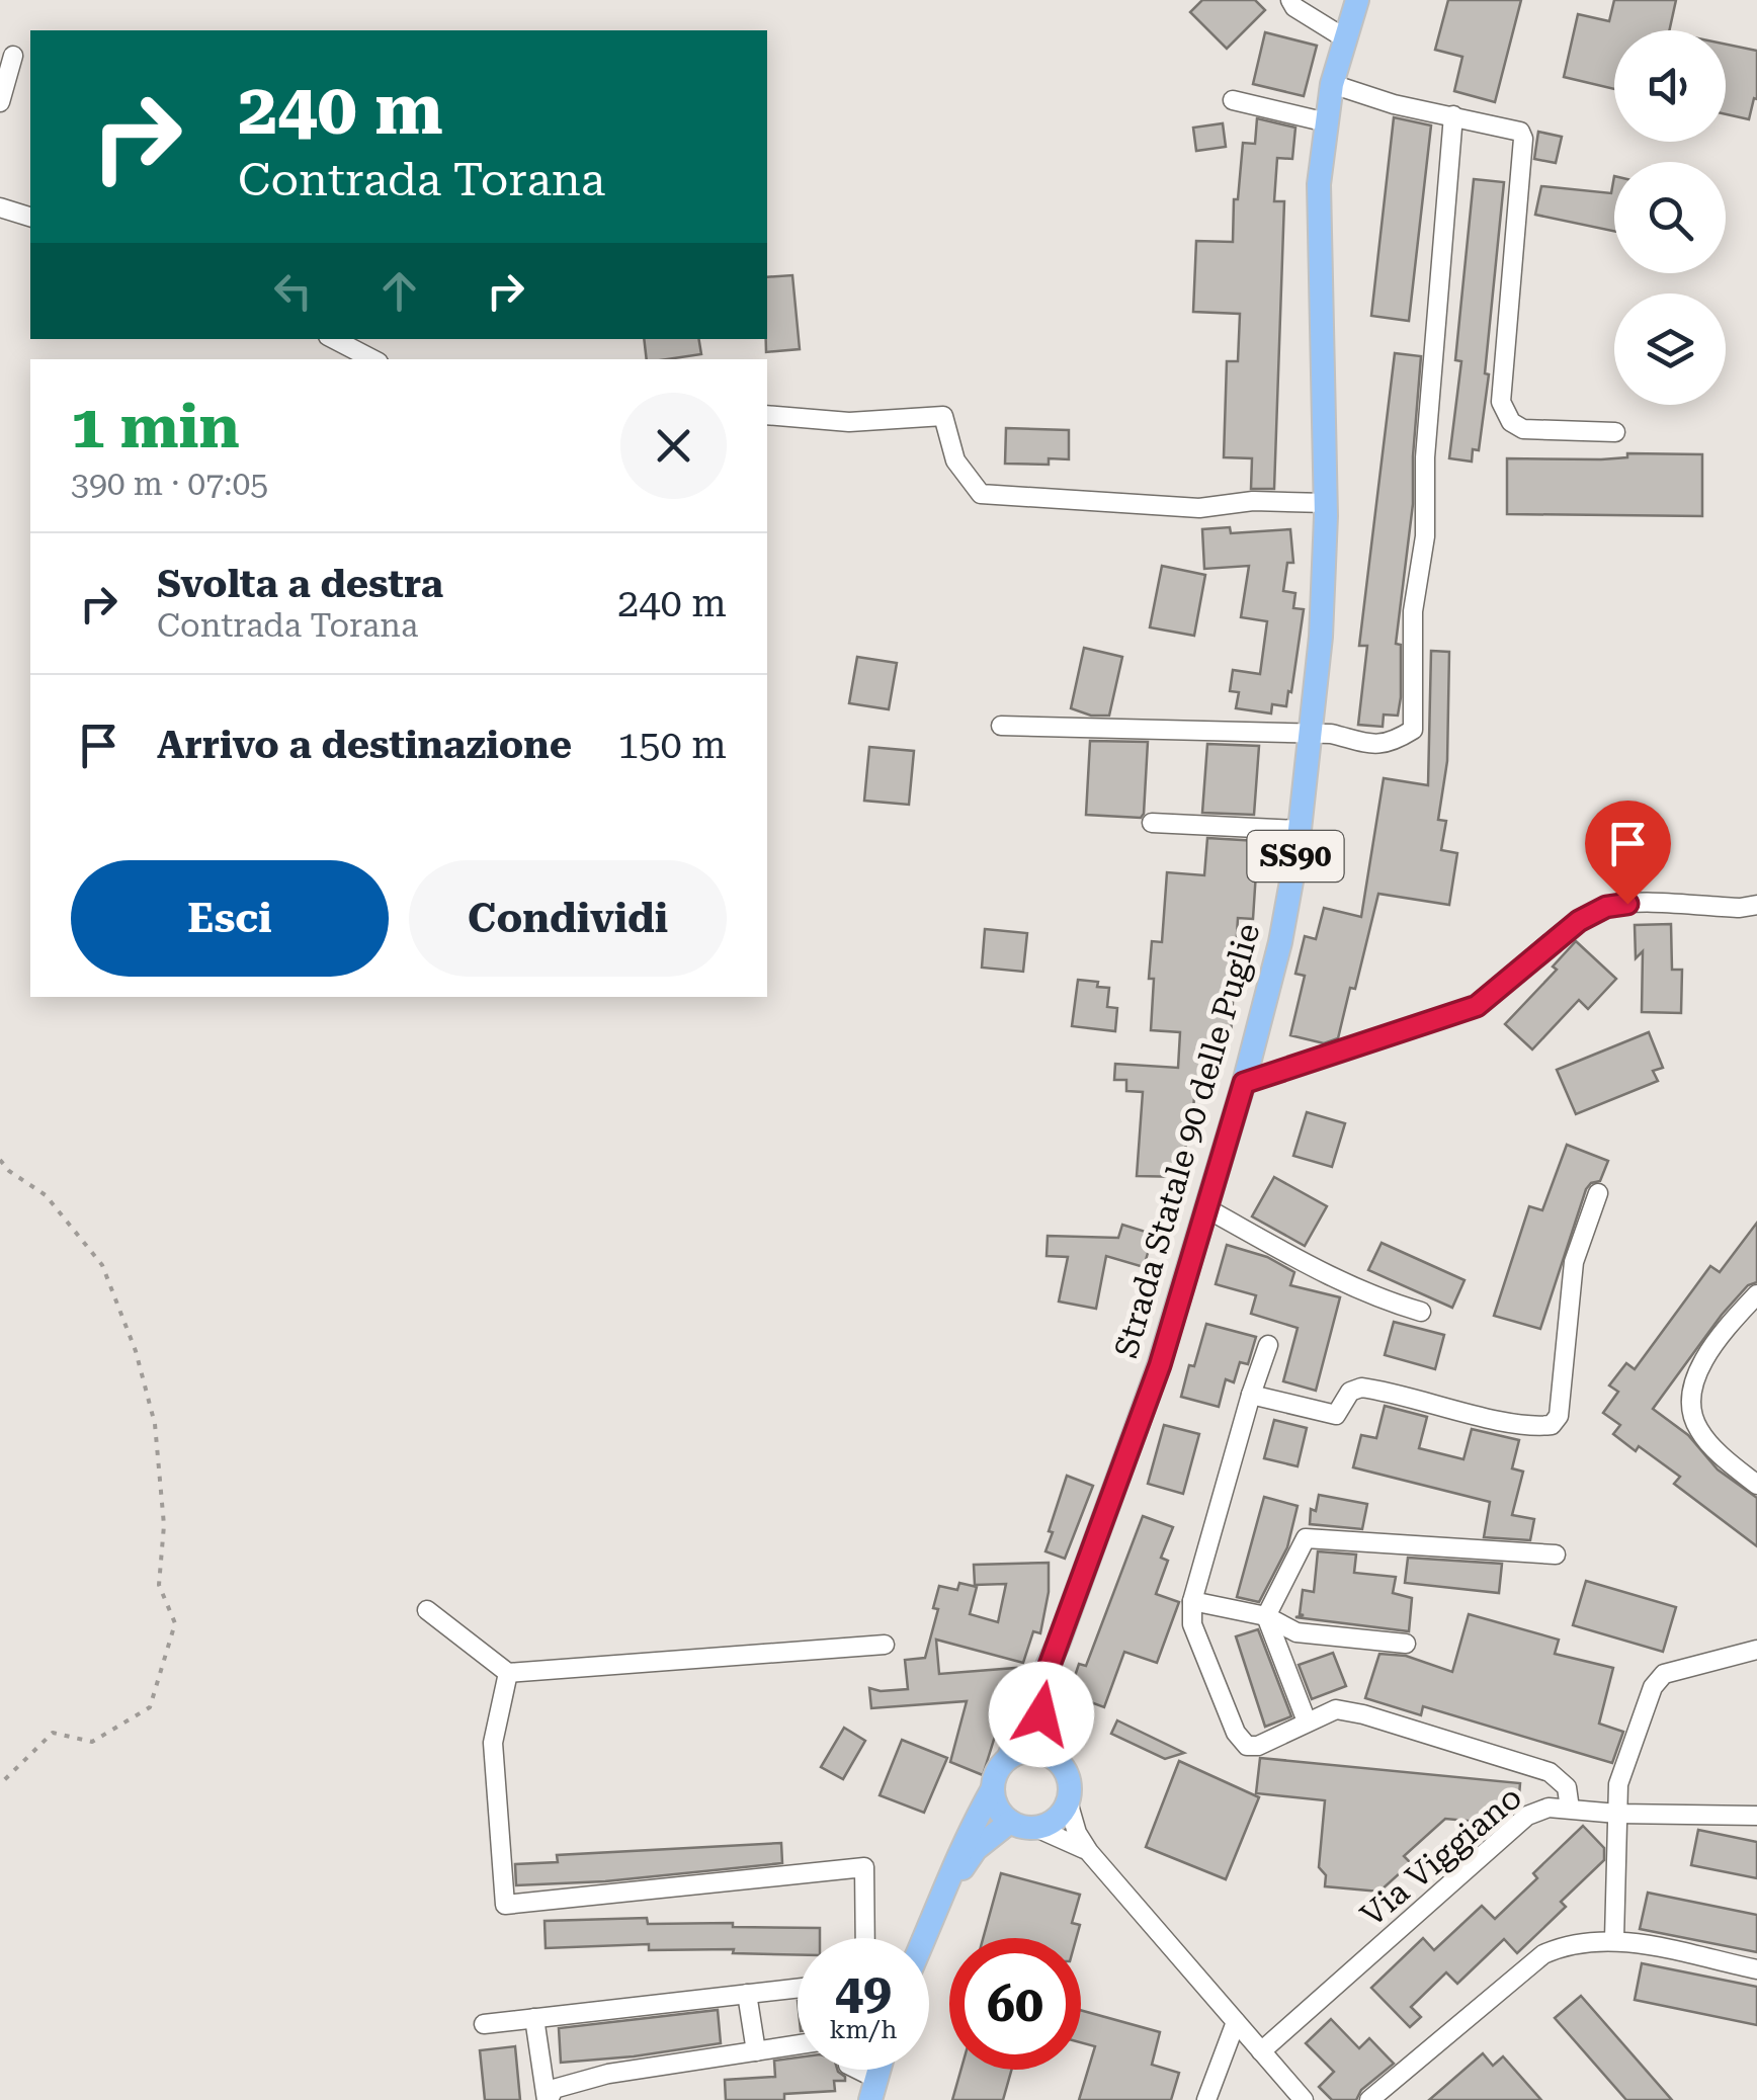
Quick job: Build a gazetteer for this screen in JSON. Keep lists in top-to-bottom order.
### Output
{
  "streets": {
    "main road": ["SS90", "Strada Statale 90 delle Puglie"],
    "street": ["Via Viggiano"]
  },
  "page": {
    "turn": ["240 m", "Contrada Torana"],
    "heading": ["1 min", "390 m · 07:05"],
    "list": [
      {
        "name": "Svolta a destra",
        "note": "Contrada Torana",
        "value": "240 m"
      },
      {
        "name": "Arrivo a destinazione",
        "value": "150 m"
      }
    ],
    "buttons": ["Esci", "Condividi"],
    "speed": "49 km/h",
    "limit": "60"
  }
}
